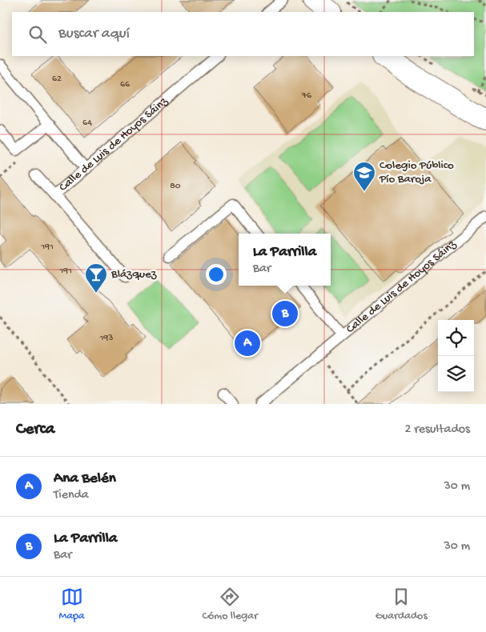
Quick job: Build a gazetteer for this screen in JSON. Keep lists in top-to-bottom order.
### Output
{
  "streets": {
    "lane": ["Calle de Luis de Hoyos Sáinz"]
  },
  "places": {
    "school or university": ["Colegio Público Pío Baroja"],
    "bar": ["Blázquez"]
  },
  "house_numbers": [
    "62",
    "66",
    "76",
    "64",
    "80",
    "191",
    "191",
    "193"
  ],
  "page": {
    "search": "Buscar aquí",
    "popup": ["La Parrilla", "Bar"],
    "pins": ["B", "A"],
    "heading": ["Cerca", "2 resultados"],
    "list": [
      {
        "mark": "A",
        "name": "Ana Belén",
        "note": "Tienda",
        "value": "30 m"
      },
      {
        "mark": "B",
        "name": "La Parrilla",
        "note": "Bar",
        "value": "30 m"
      }
    ],
    "nav": ["Mapa", "Cómo llegar", "Guardados"]
  }
}
